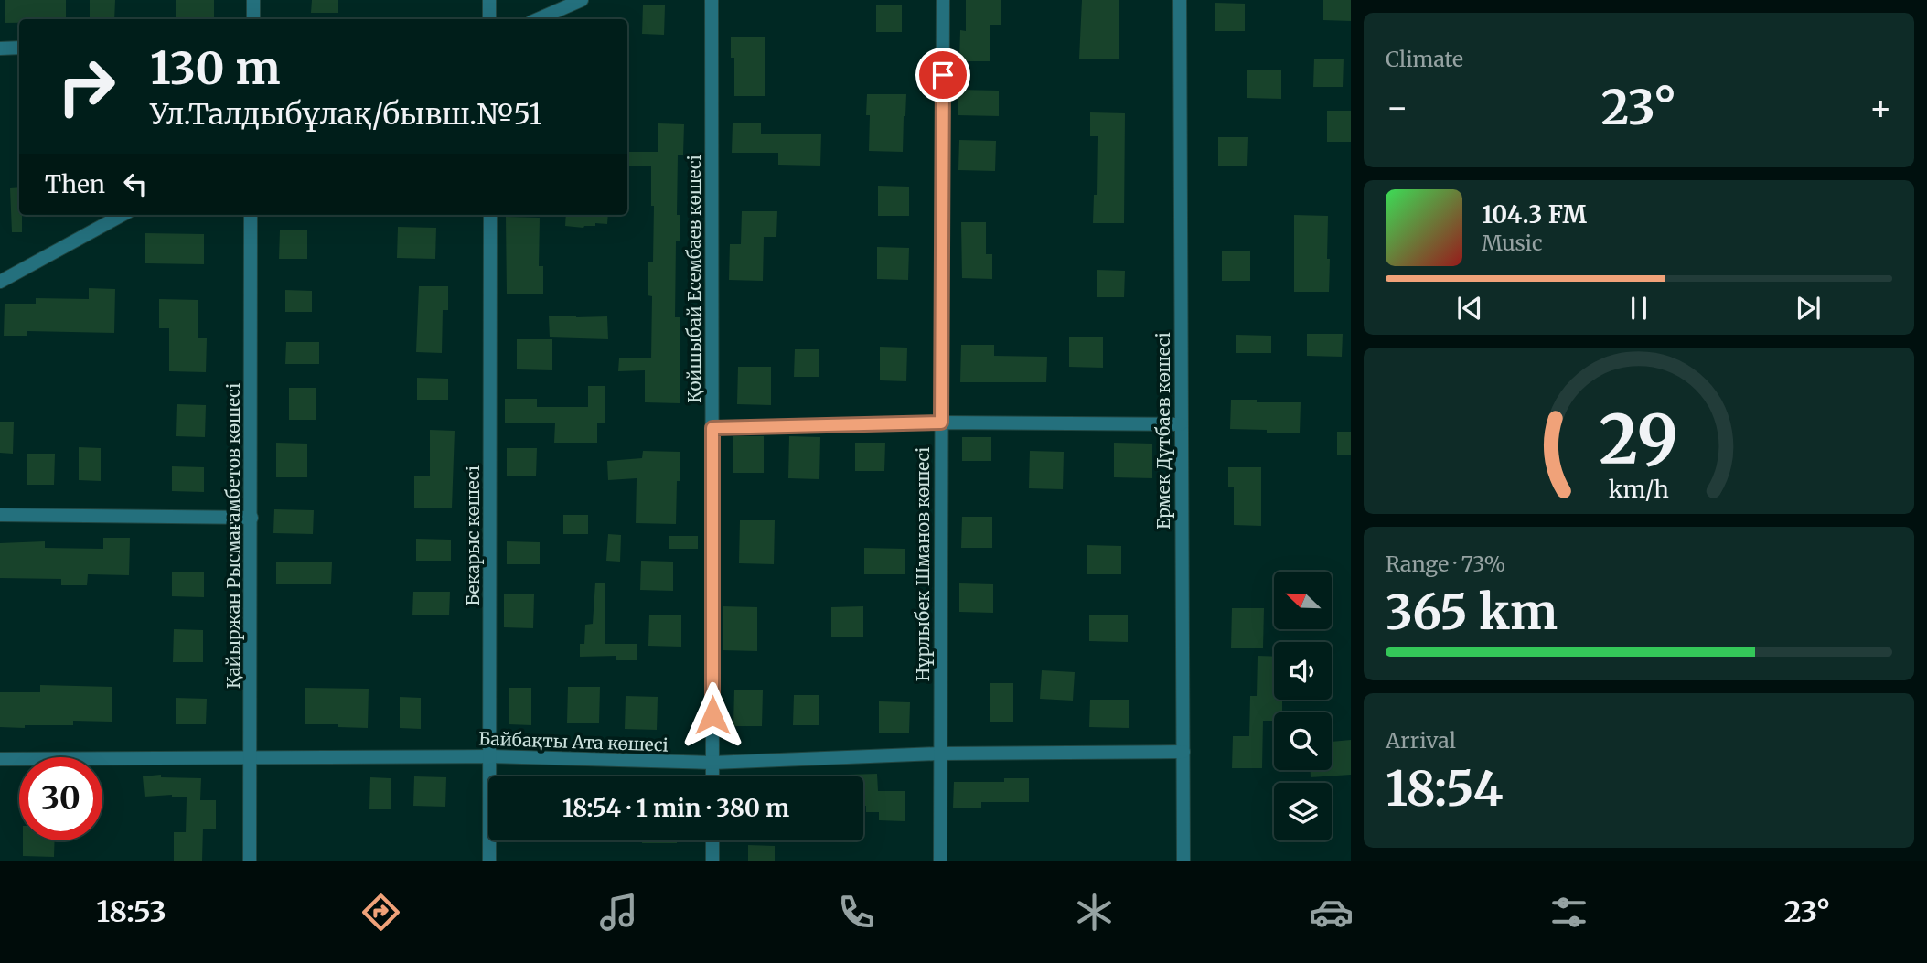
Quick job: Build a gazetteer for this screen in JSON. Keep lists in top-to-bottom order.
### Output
{
  "streets": {
    "street": [
      "Қойшыбай Есембаев көшесі",
      "Ермек Дүтбаев көшесi",
      "Қайыржан Рысмағамбетов көшесі",
      "Бекарыс көшесі",
      "Нұрлыбек Шманов көшесі",
      "Байбақты Ата көшесі"
    ]
  },
  "crossings": [
    ["Қойшыбай Есембаев көшесі", "Байбақты Ата көшесі"],
    ["Ермек Дүтбаев көшесi", "Байбақты Ата көшесі"],
    ["Қайыржан Рысмағамбетов көшесі", "Байбақты Ата көшесі"],
    ["Бекарыс көшесі", "Байбақты Ата көшесі"],
    ["Нұрлыбек Шманов көшесі", "Байбақты Ата көшесі"]
  ],
  "north": "top left",
  "page": {
    "tile": [
      "Climate",
      ["Range · 73%", "365 km"],
      ["Arrival", "18:54"]
    ],
    "turn": ["130 m", "Ул.Талдыбұлақ/бывш.№51"],
    "heat": ["−", "23°", "+"],
    "then": "Then",
    "song": ["104.3 FM", "Music"],
    "limit": "30",
    "trip": "18:54 · 1 min · 380 m",
    "tabs": ["18:53", "23°"],
    "gauge": ["29", "km/h"]
  }
}
